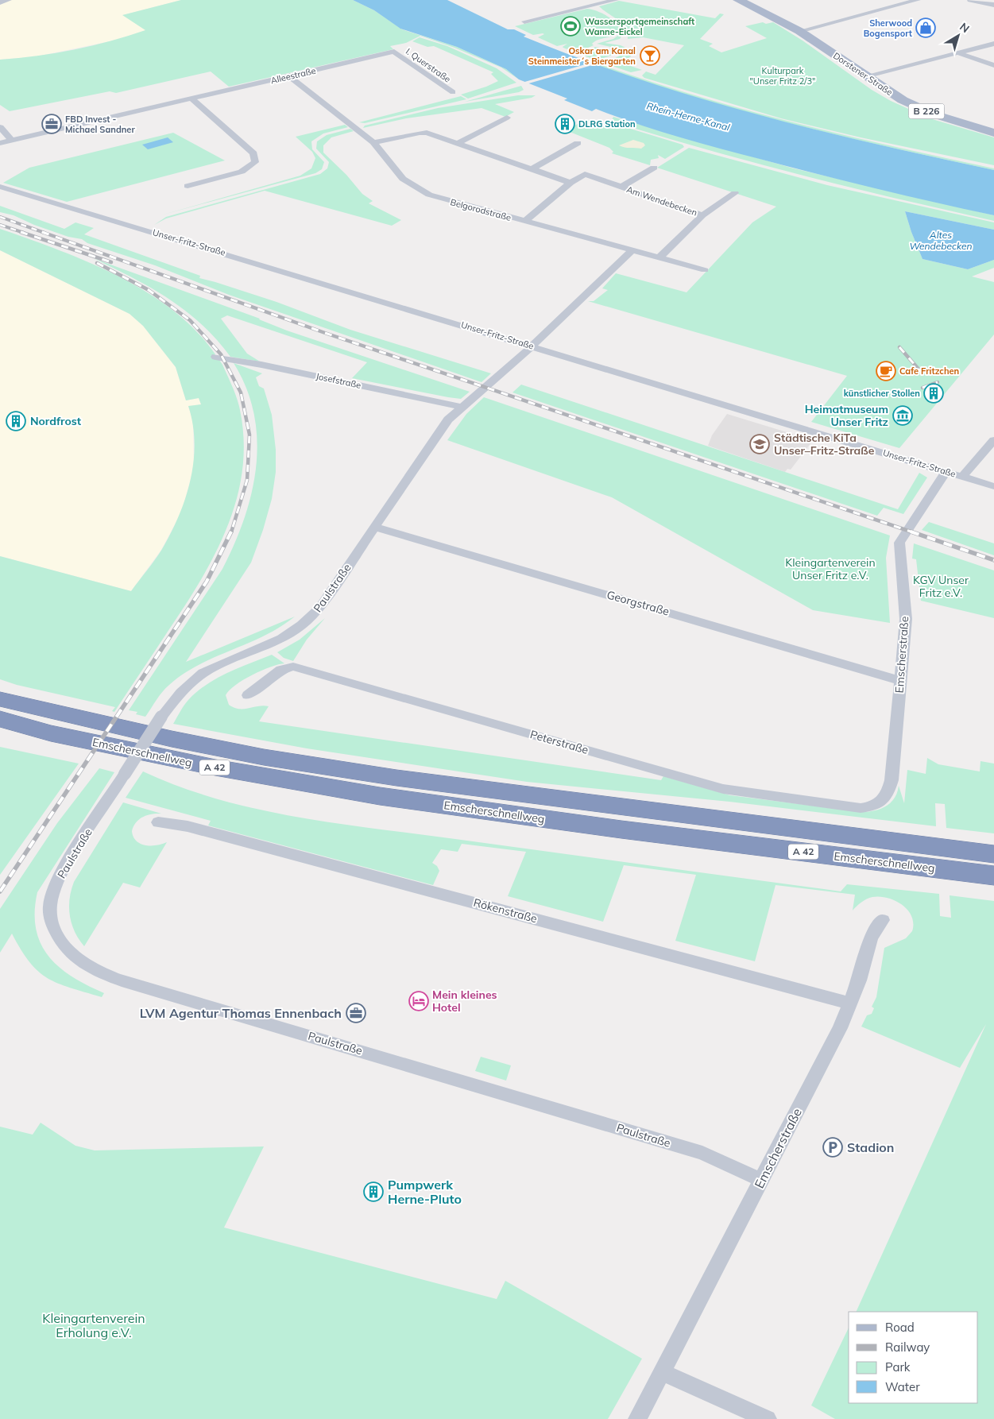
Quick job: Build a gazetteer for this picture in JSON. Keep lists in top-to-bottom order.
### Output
{
  "streets": {
    "highway": ["Emscherschnellweg", "A 42"],
    "main road": ["Dorstener Straße", "B 226"],
    "street": [
      "I. Querstraße",
      "Alleestraße",
      "Am Wendebecken",
      "Belgorodstraße",
      "Unser-Fritz-Straße",
      "Josefstraße",
      "Paulstraße",
      "Georgstraße",
      "Emscherstraße",
      "Peterstraße",
      "Rökenstraße"
    ]
  },
  "crossings": [
    ["I. Querstraße", "Alleestraße"],
    ["Alleestraße", "Belgorodstraße"],
    ["Am Wendebecken", "Belgorodstraße"],
    ["Unser-Fritz-Straße", "Paulstraße"],
    ["Unser-Fritz-Straße", "Emscherstraße"],
    ["Josefstraße", "Paulstraße"],
    ["Paulstraße", "Georgstraße"],
    ["Paulstraße", "Emscherstraße"],
    ["Georgstraße", "Emscherstraße"],
    ["Emscherstraße", "Peterstraße"],
    ["Emscherstraße", "Rökenstraße"]
  ],
  "water": ["Rhein-Herne-Kanal", "Altes Wendebecken"],
  "parks": [
    "Kulturpark \"Unser Fritz 2/3\"",
    "Kleingartenverein Unser Fritz e.V.",
    "KGV Unser Fritz e.V.",
    "Kleingartenverein Erholung e.V."
  ],
  "places": {
    "sports": ["Wassersportgemeinschaft Wanne-Eickel"],
    "shop": ["Sherwood Bogensport"],
    "bar": ["Oskar am Kanal Steinmeister´s Biergarten"],
    "office": ["FBD Invest - Michael Sandner", "LVM Agentur Thomas Ennenbach"],
    "building": [
      "DLRG Station",
      "künstlicher Stollen",
      "Nordfrost",
      "Pumpwerk Herne-Pluto"
    ],
    "cafe": ["Cafe Fritzchen"],
    "museum": ["Heimatmuseum Unser Fritz"],
    "school or university": ["Städtische KiTa Unser–Fritz-Straße"],
    "hotel": ["Mein kleines Hotel"],
    "parking": ["Stadion"]
  },
  "legend": [
    "Road",
    "Railway",
    "Park",
    "Water"
  ],
  "north": "top right"
}
